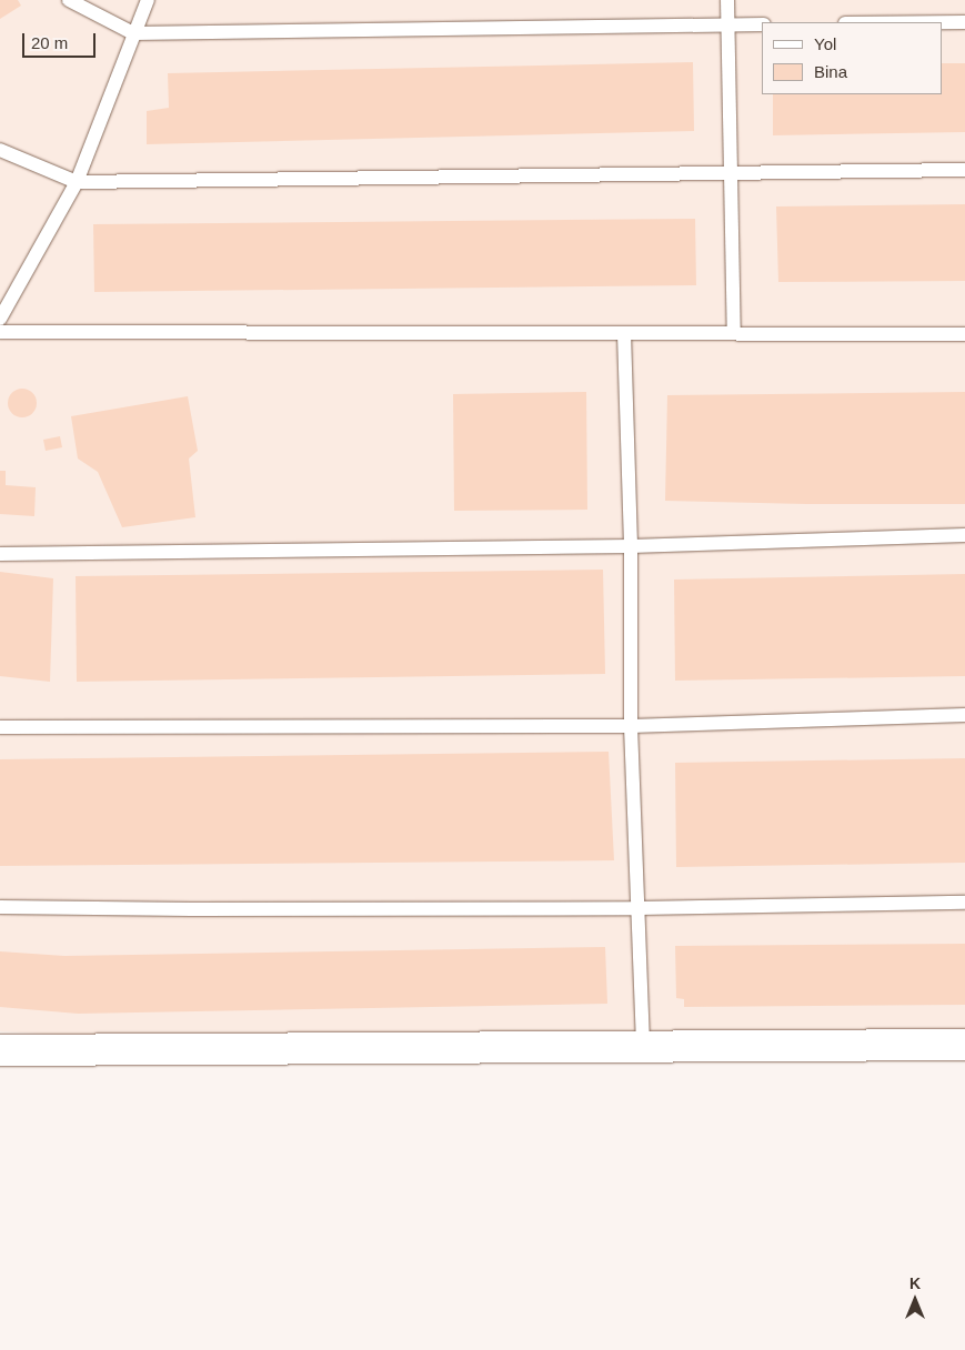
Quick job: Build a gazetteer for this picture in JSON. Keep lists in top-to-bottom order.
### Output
{
  "legend": ["Yol", "Bina"],
  "scale_bar": "20 m",
  "north": "top"
}
